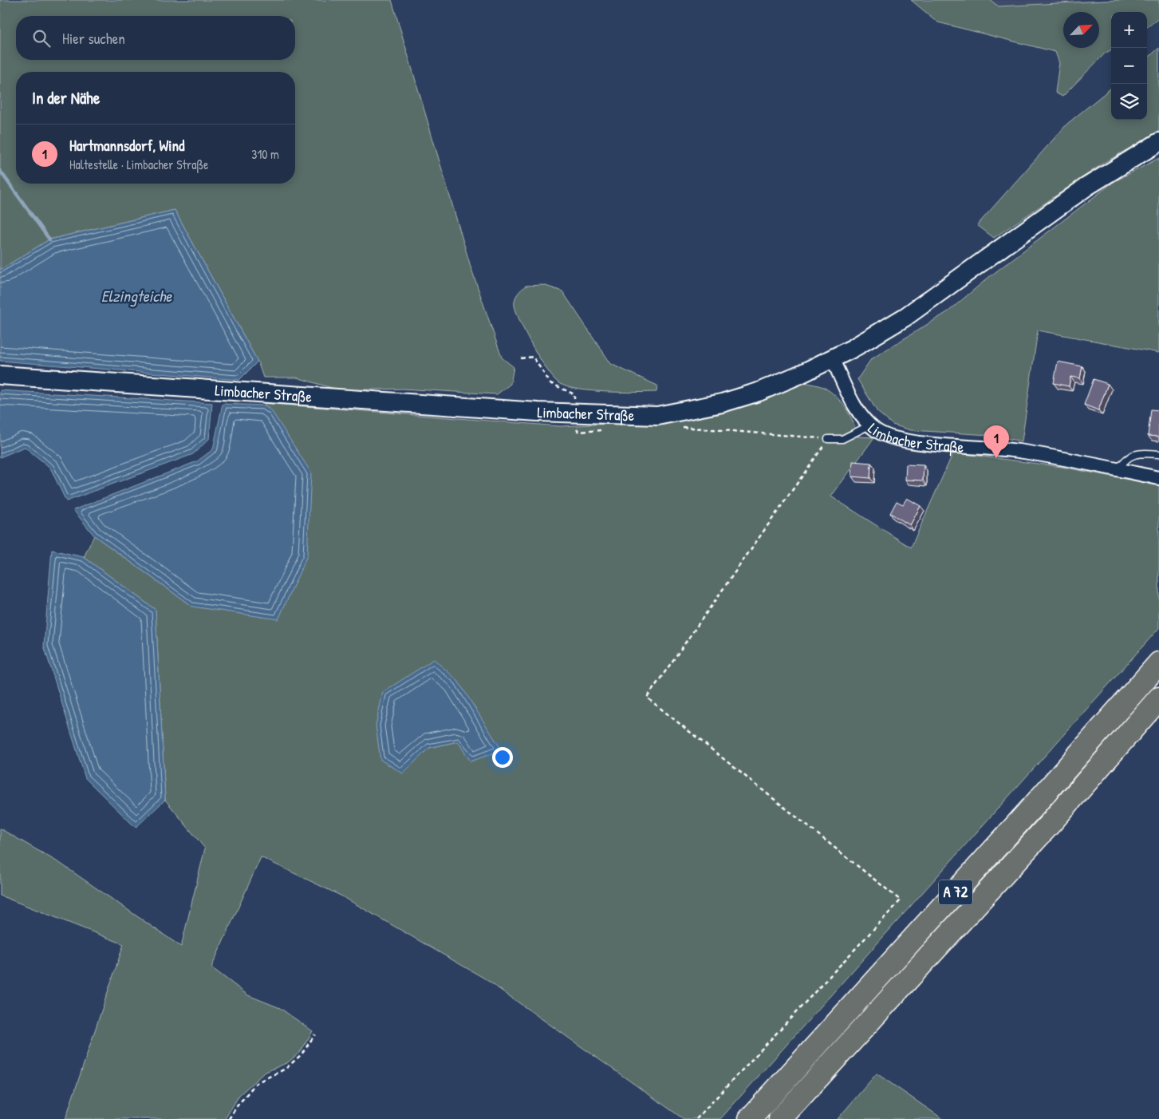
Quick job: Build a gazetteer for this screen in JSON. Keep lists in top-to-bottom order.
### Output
{
  "streets": {
    "highway": ["A 72"],
    "main road": ["Limbacher Straße"]
  },
  "water": ["Elzingteiche"],
  "north": "top right",
  "page": {
    "map_buttons": ["+", "−"],
    "search": "Hier suchen",
    "heading": "In der Nähe",
    "list": [
      {
        "mark": "1",
        "name": "Hartmannsdorf, Wind",
        "note": "Haltestelle · Limbacher Straße",
        "value": "310 m"
      }
    ],
    "pins": "1"
  }
}
